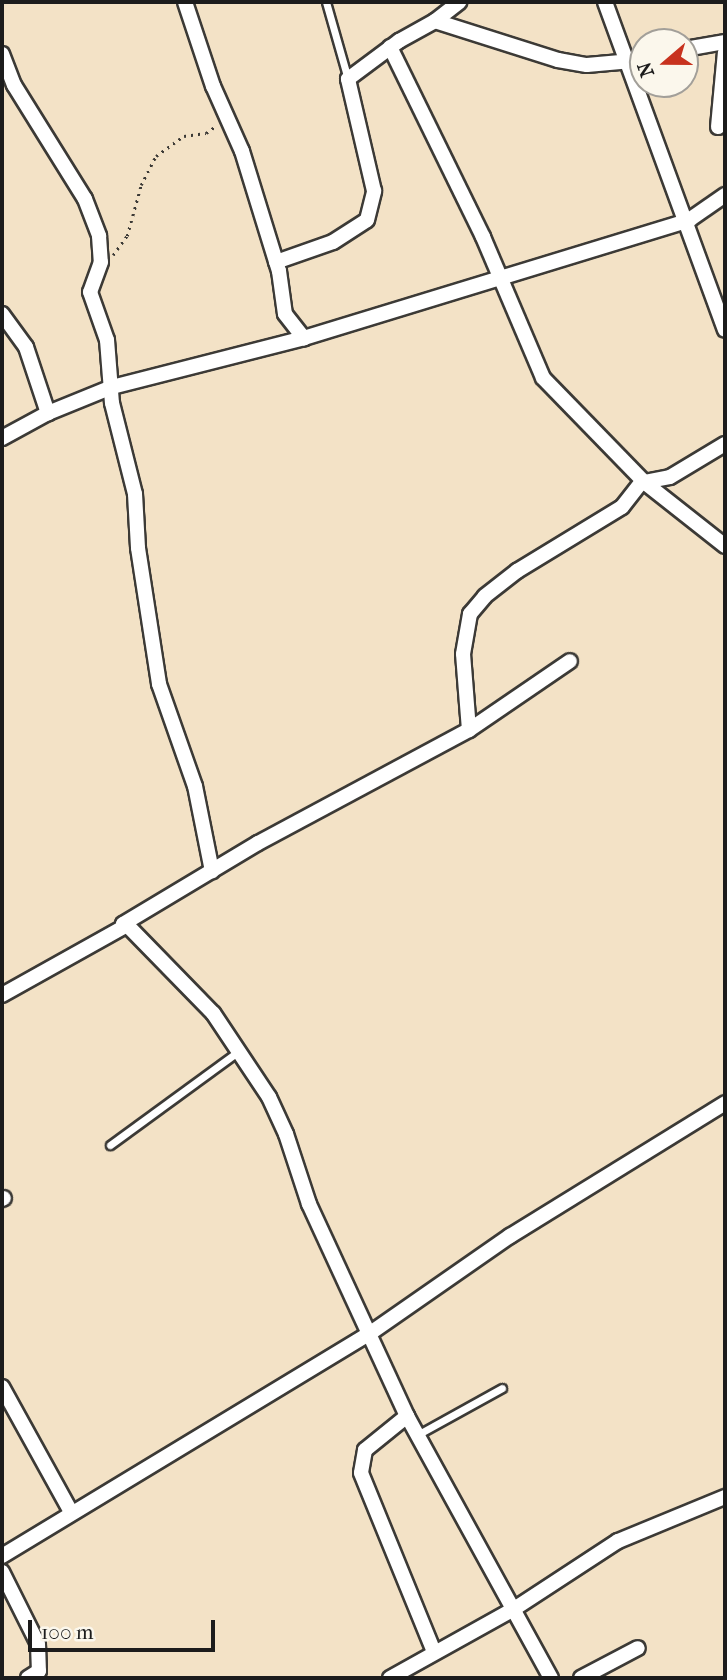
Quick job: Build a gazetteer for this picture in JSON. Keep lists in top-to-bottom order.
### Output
{
  "scale_bar": "100 m",
  "north": "left"
}
